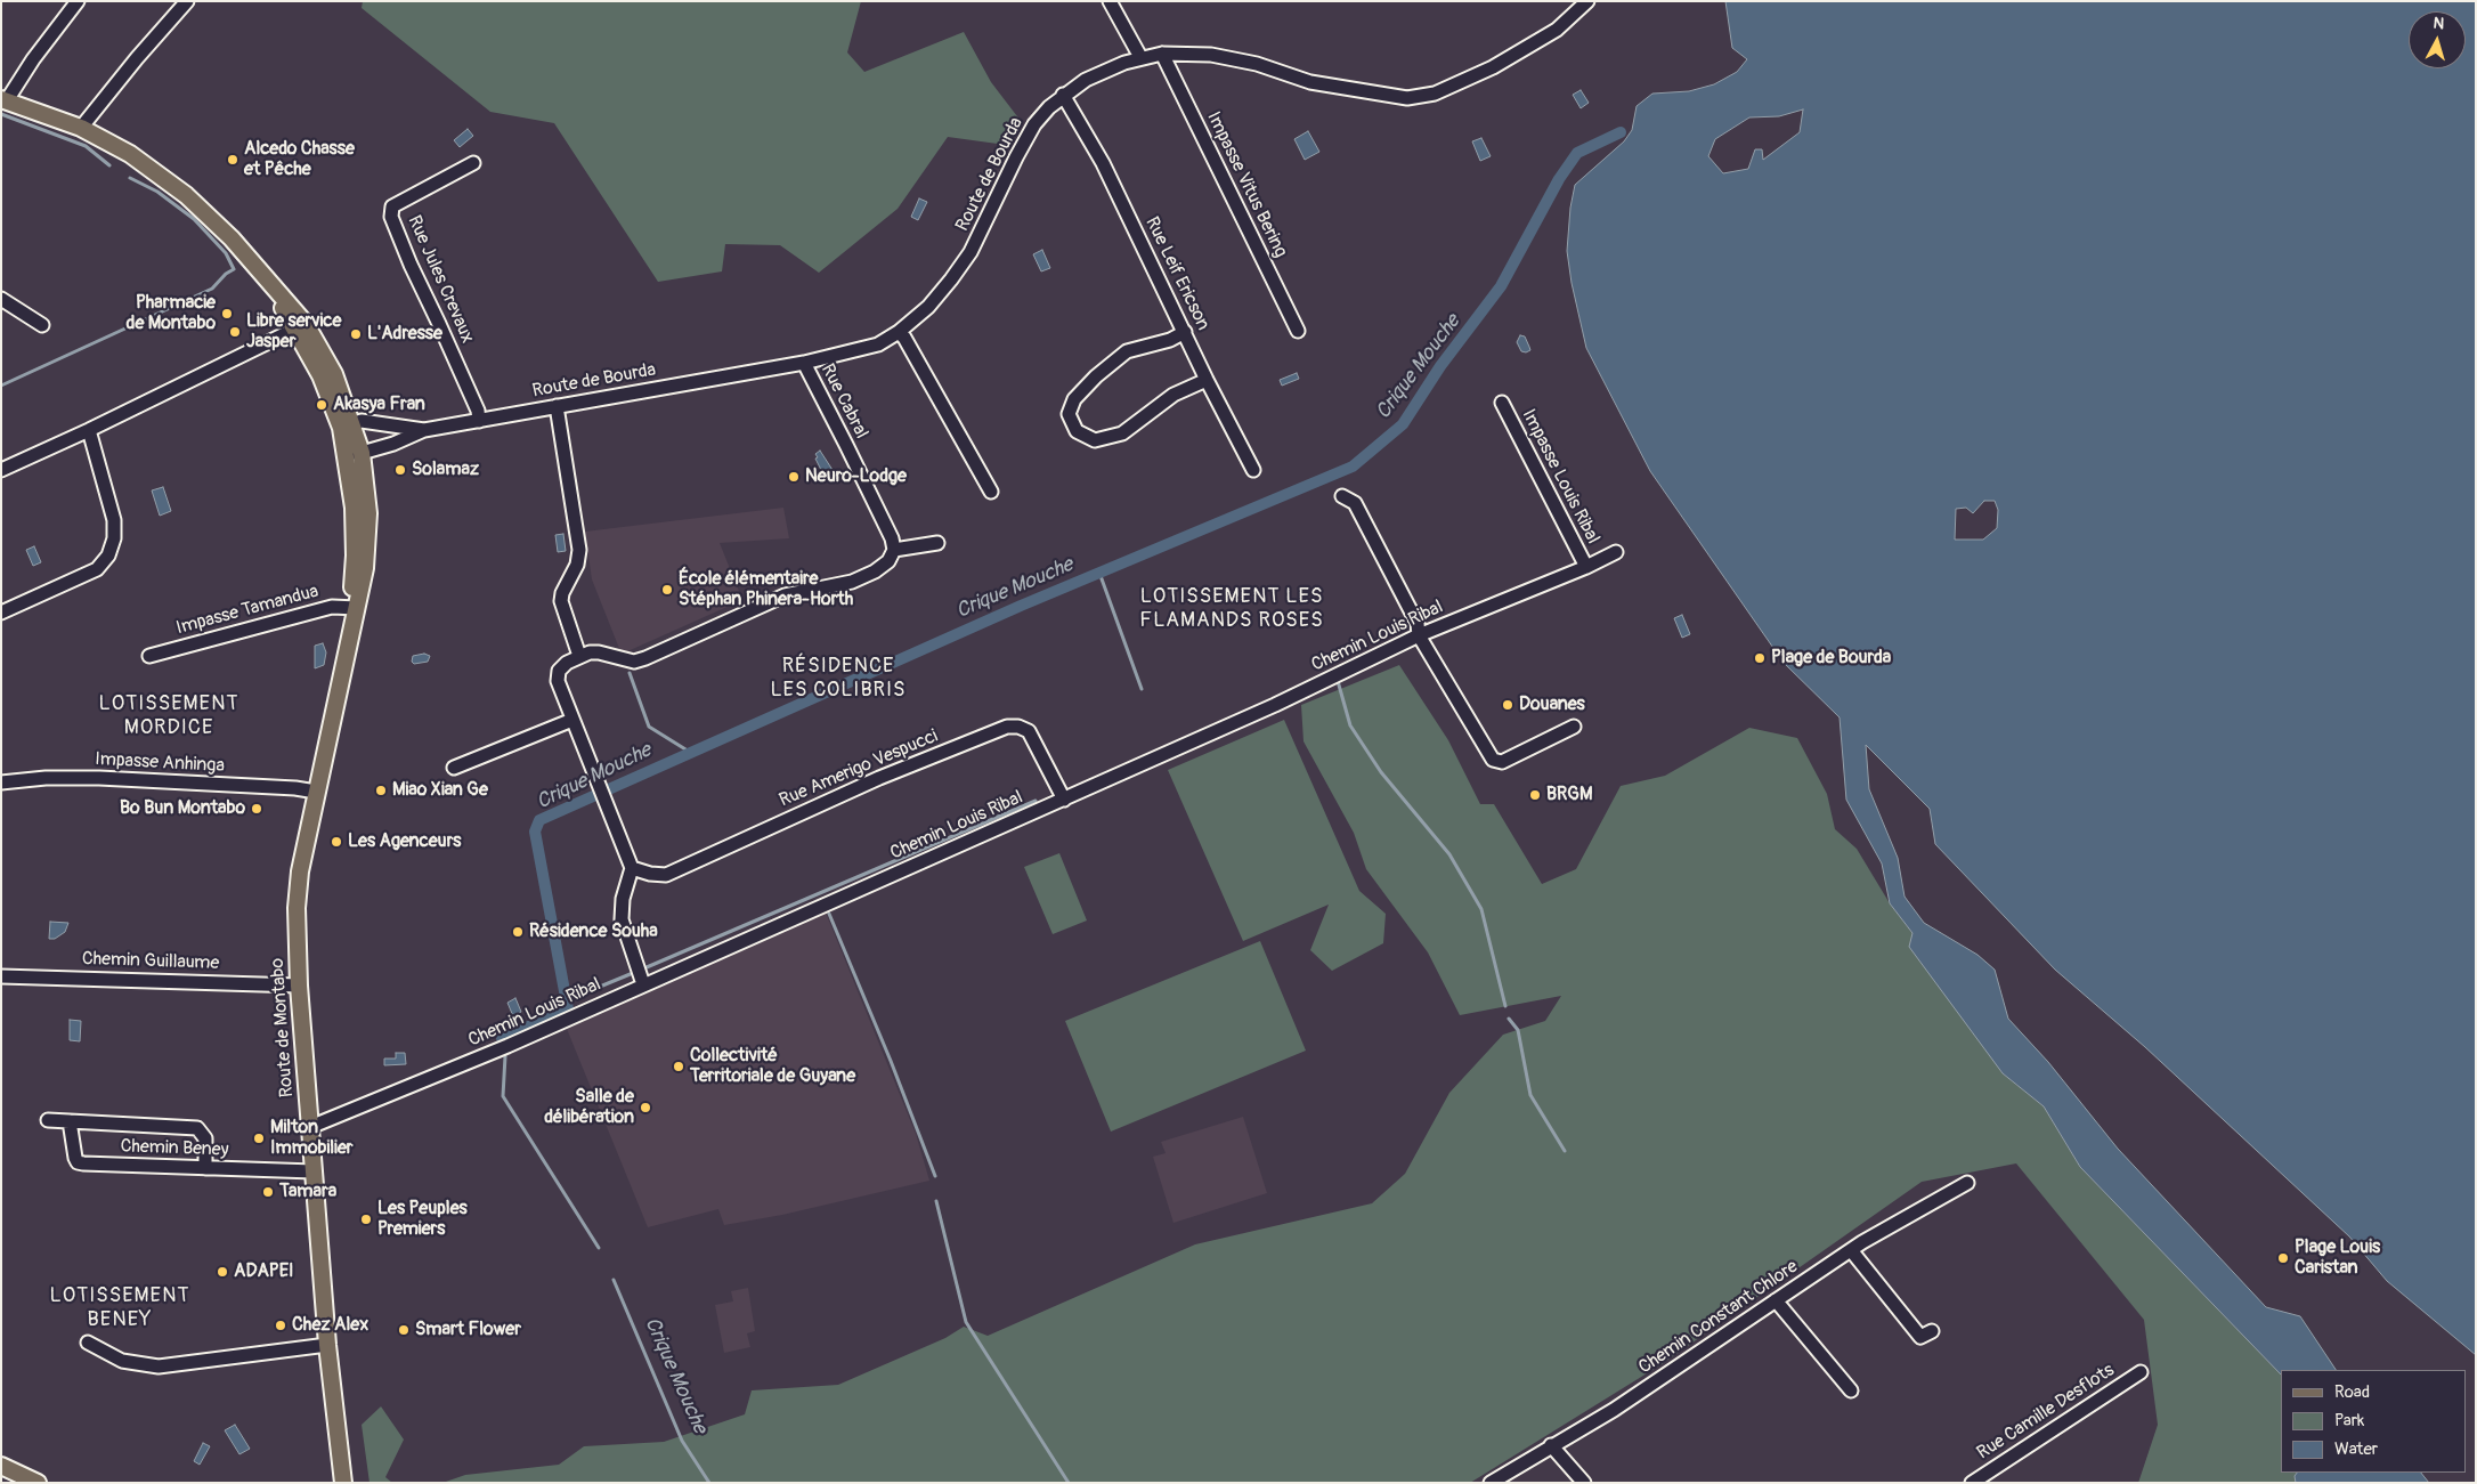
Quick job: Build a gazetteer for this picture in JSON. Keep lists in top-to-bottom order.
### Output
{
  "streets": {
    "main road": ["Route de Montabo"],
    "street": [
      "Route de Bourda",
      "Impasse Vitus Bering",
      "Rue Leif Ericson",
      "Rue Jules Crevaux",
      "Rue Cabral",
      "Impasse Louis Ribal",
      "Impasse Tamandua",
      "Chemin Louis Ribal",
      "Impasse Anhinga",
      "Rue Amerigo Vespucci",
      "Chemin Guillaume",
      "Chemin Beney",
      "Chemin Constant Chlore",
      "Rue Camille Desflots"
    ]
  },
  "crossings": [
    ["Route de Bourda", "Impasse Vitus Bering"],
    ["Route de Bourda", "Rue Leif Ericson"],
    ["Route de Bourda", "Rue Jules Crevaux"],
    ["Route de Bourda", "Rue Cabral"],
    ["Route de Bourda", "Route de Montabo"],
    ["Impasse Louis Ribal", "Chemin Louis Ribal"],
    ["Impasse Tamandua", "Route de Montabo"],
    ["Chemin Louis Ribal", "Rue Amerigo Vespucci"],
    ["Chemin Louis Ribal", "Route de Montabo"],
    ["Impasse Anhinga", "Route de Montabo"],
    ["Chemin Guillaume", "Route de Montabo"],
    ["Route de Montabo", "Chemin Beney"]
  ],
  "districts": [
    "LOTISSEMENT LES FLAMANDS ROSES",
    "RÉSIDENCE LES COLIBRIS",
    "LOTISSEMENT MORDICE",
    "LOTISSEMENT BENEY"
  ],
  "water": ["Crique Mouche"],
  "places": [
    "Alcedo Chasse et Pêche",
    "Pharmacie de Montabo",
    "Libre service Jasper",
    "L'Adresse",
    "Akasya Fran",
    "Solamaz",
    "Neuro-Lodge",
    "École élémentaire Stéphan Phinera-Horth",
    "Plage de Bourda",
    "Douanes",
    "Miao Xian Ge",
    "BRGM",
    "Bo Bun Montabo",
    "Les Agenceurs",
    "Résidence Souha",
    "Collectivité Territoriale de Guyane",
    "Salle de délibération",
    "Milton Immobilier",
    "Tamara",
    "Les Peuples Premiers",
    "Plage Louis Caristan",
    "ADAPEI",
    "Chez Alex",
    "Smart Flower"
  ],
  "legend": ["Road", "Park", "Water"],
  "north": "top"
}
